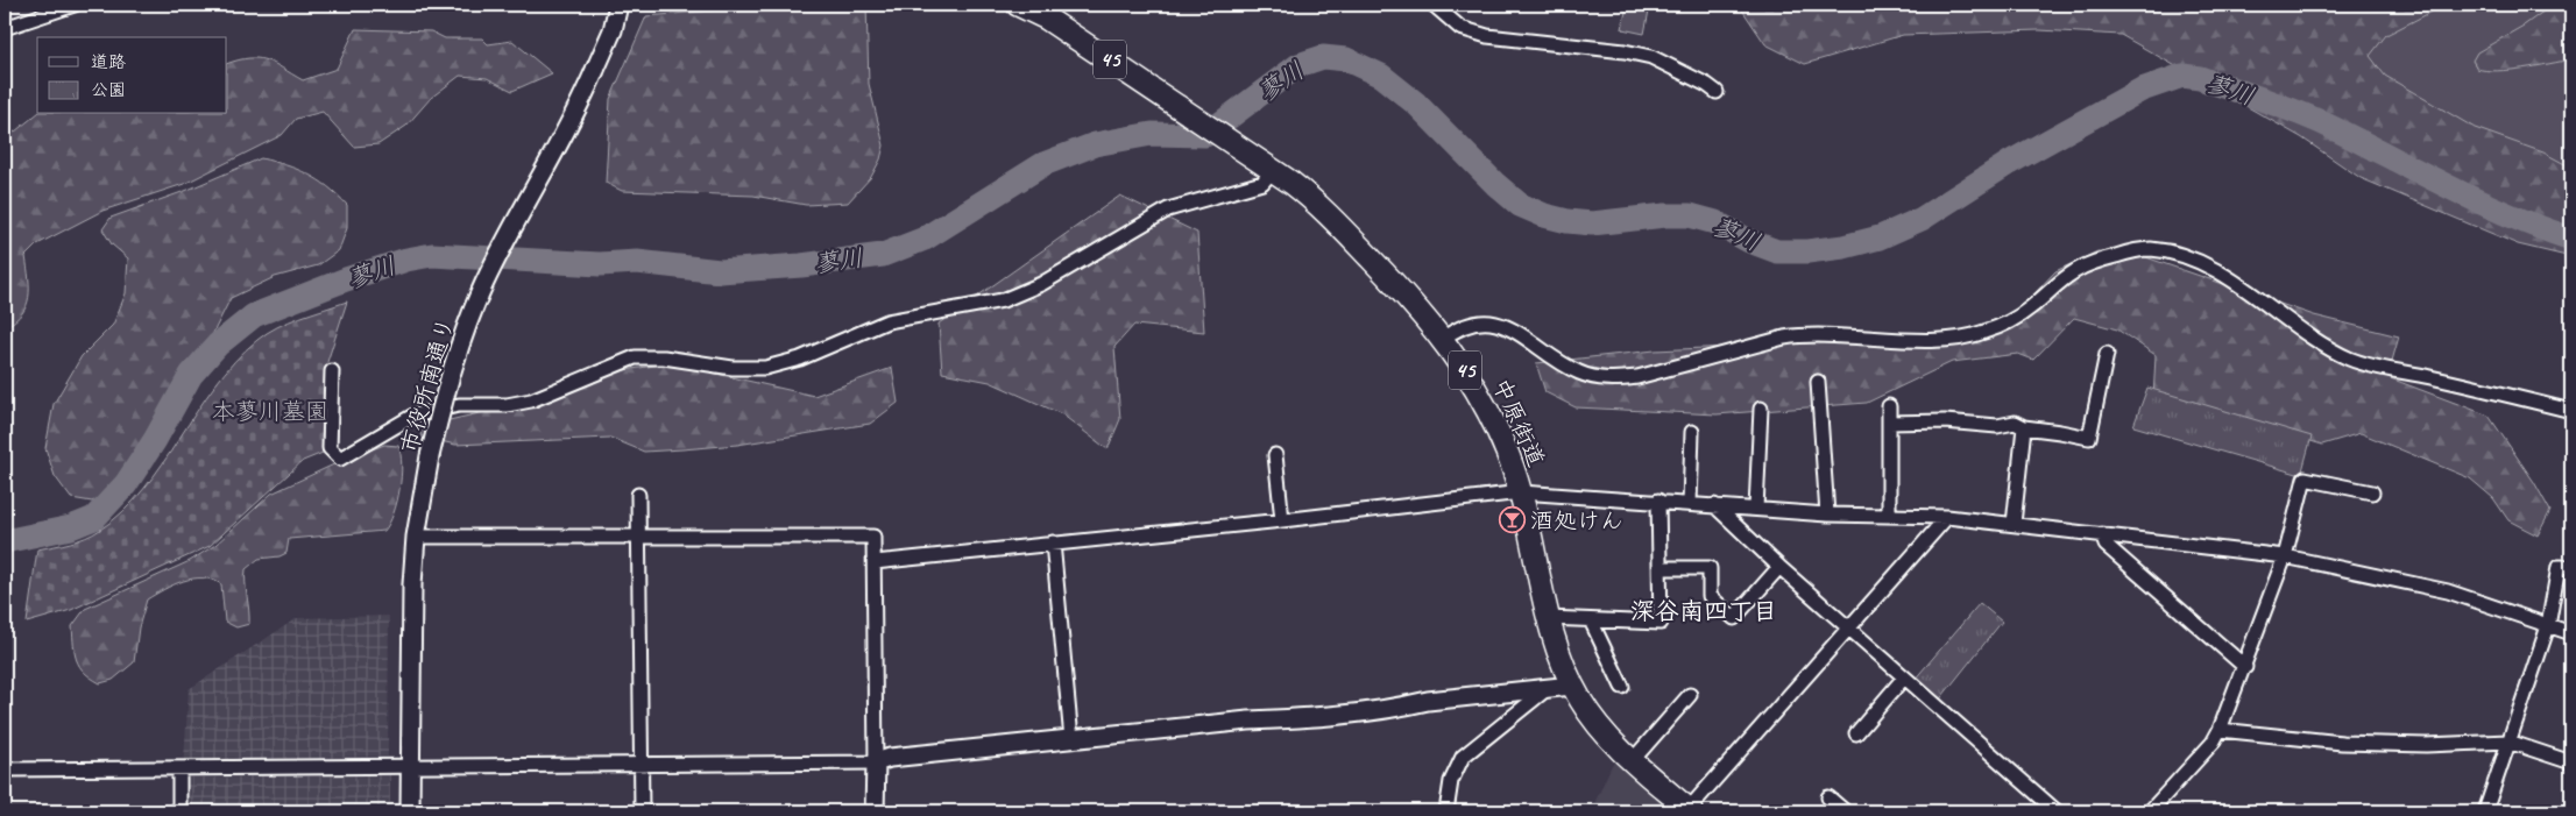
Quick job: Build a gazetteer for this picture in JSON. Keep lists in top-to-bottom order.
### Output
{
  "streets": {
    "main road": ["45", "中原街道"],
    "street": ["市役所南通り"]
  },
  "districts": ["深谷南四丁目"],
  "water": ["蓼川"],
  "parks": ["本蓼川墓園"],
  "places": {
    "bar": ["酒処けん"]
  },
  "legend": ["道路", "公園"]
}
